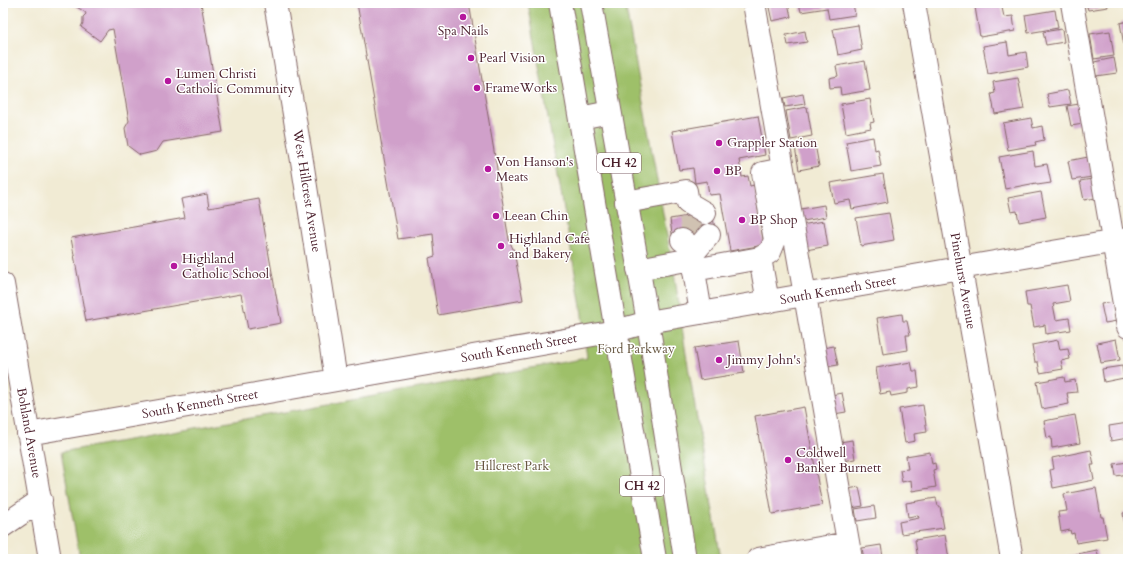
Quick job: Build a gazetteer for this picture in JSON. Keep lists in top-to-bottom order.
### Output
{
  "streets": {
    "street": [
      "CH 42",
      "West Hillcrest Avenue",
      "Pinehurst Avenue",
      "South Kenneth Street",
      "Bohland Avenue"
    ]
  },
  "crossings": [
    ["CH 42", "South Kenneth Street"],
    ["West Hillcrest Avenue", "South Kenneth Street"],
    ["Pinehurst Avenue", "South Kenneth Street"],
    ["South Kenneth Street", "Bohland Avenue"]
  ],
  "parks": ["Ford Parkway", "Hillcrest Park"],
  "places": [
    "Spa Nails",
    "Pearl Vision",
    "Lumen Christi Catholic Community",
    "FrameWorks",
    "Grappler Station",
    "Von Hanson's Meats",
    "BP",
    "Leean Chin",
    "BP Shop",
    "Highland Cafe and Bakery",
    "Highland Catholic School",
    "Jimmy John's",
    "Coldwell Banker Burnett"
  ]
}
